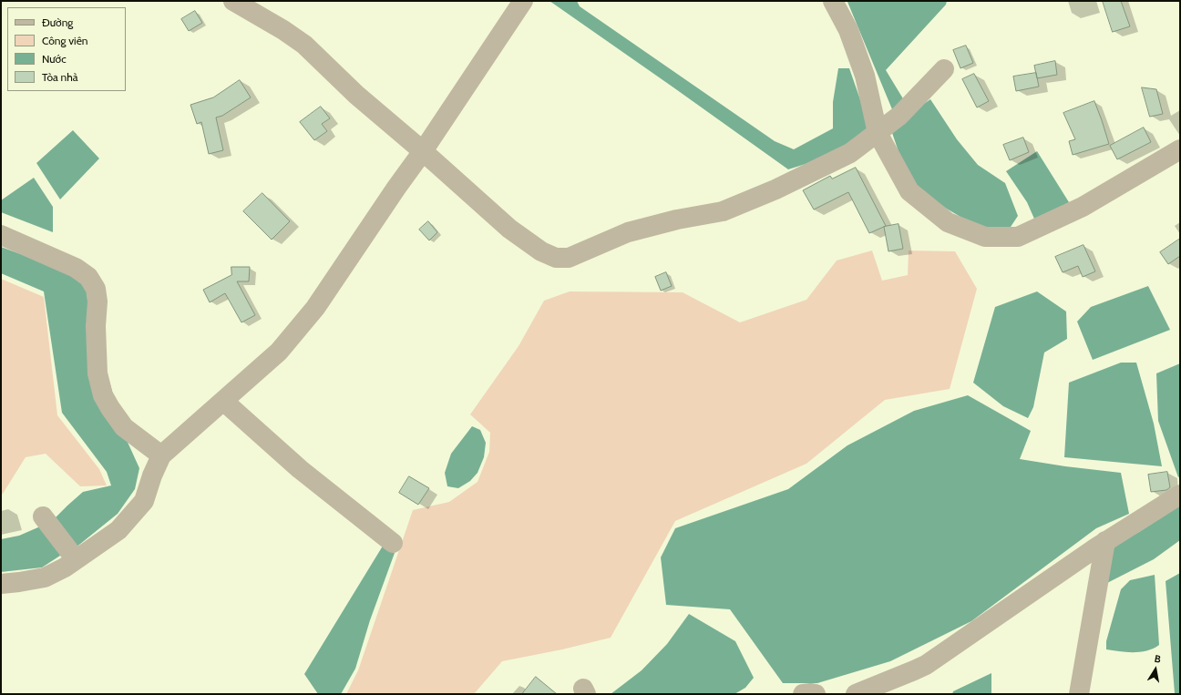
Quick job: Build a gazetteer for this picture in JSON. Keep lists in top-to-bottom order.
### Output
{
  "legend": [
    "Đường",
    "Công viên",
    "Nước",
    "Tòa nhà"
  ],
  "north": "top"
}
